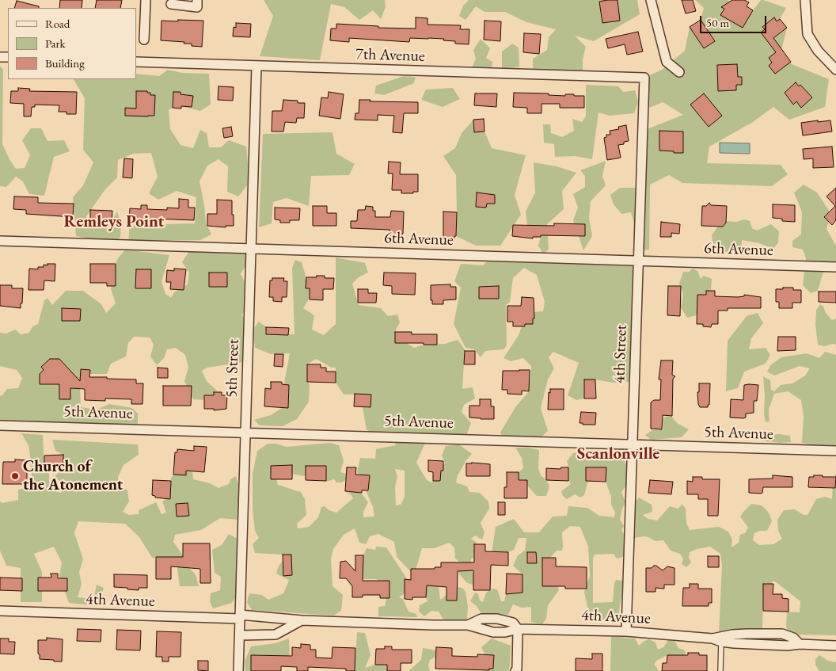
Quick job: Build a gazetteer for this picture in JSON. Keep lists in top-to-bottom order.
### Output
{
  "streets": {
    "street": [
      "7th Avenue",
      "6th Avenue",
      "4th Street",
      "5th Street",
      "5th Avenue",
      "4th Avenue"
    ]
  },
  "crossings": [
    ["7th Avenue", "4th Street"],
    ["7th Avenue", "5th Street"],
    ["6th Avenue", "4th Street"],
    ["6th Avenue", "5th Street"],
    ["4th Street", "5th Avenue"],
    ["4th Street", "4th Avenue"],
    ["5th Street", "5th Avenue"],
    ["5th Street", "4th Avenue"]
  ],
  "districts": ["Remleys Point", "Scanlonville"],
  "places": ["Church of the Atonement"],
  "legend": ["Road", "Park", "Building"],
  "scale_bar": "50 m"
}
